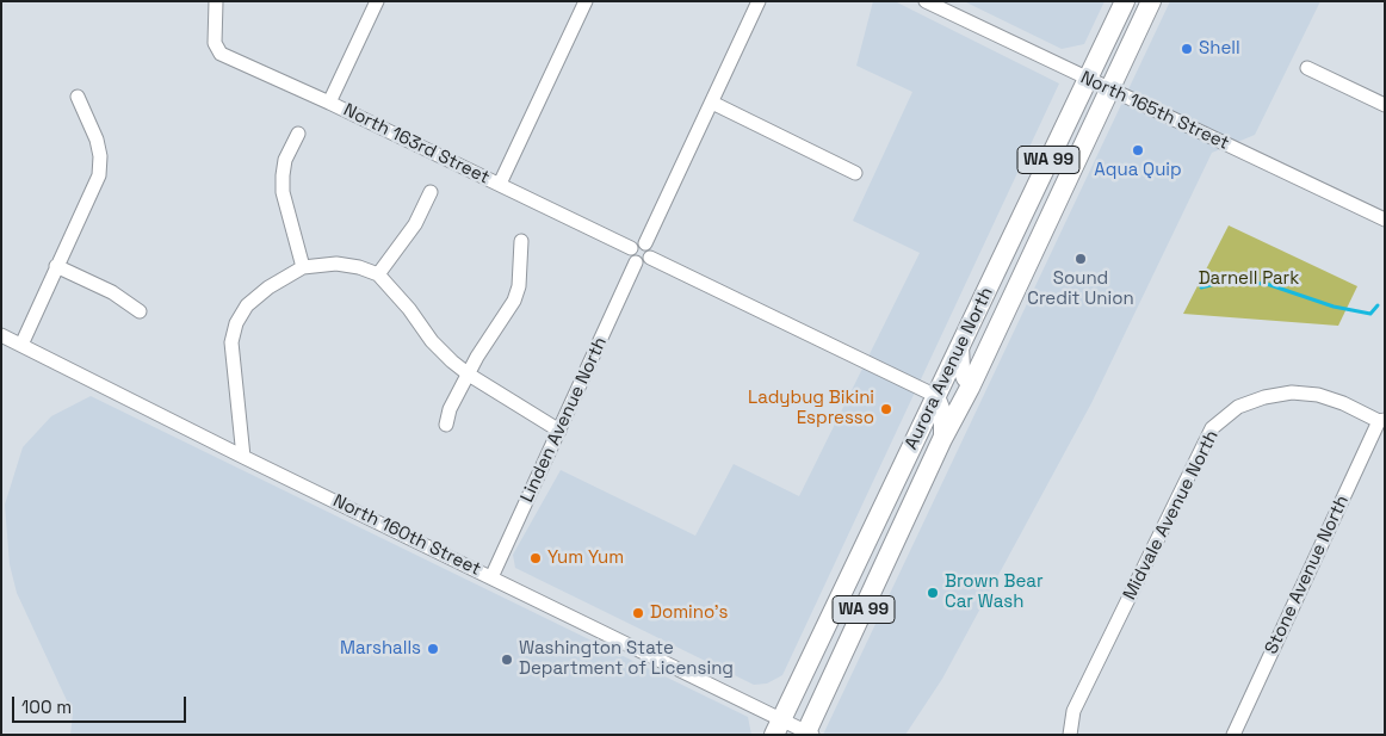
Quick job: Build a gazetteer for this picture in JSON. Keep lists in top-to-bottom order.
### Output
{
  "streets": {
    "highway": ["WA 99", "Aurora Avenue North"],
    "street": [
      "North 165th Street",
      "North 163rd Street",
      "Linden Avenue North",
      "Midvale Avenue North",
      "North 160th Street",
      "Stone Avenue North"
    ]
  },
  "crossings": [
    ["North 165th Street", "Aurora Avenue North"],
    ["North 163rd Street", "Linden Avenue North"],
    ["Aurora Avenue North", "North 160th Street"],
    ["Linden Avenue North", "North 160th Street"],
    ["Midvale Avenue North", "Stone Avenue North"]
  ],
  "parks": ["Darnell Park"],
  "places": [
    "Shell",
    "Aqua Quip",
    "Sound Credit Union",
    "Ladybug Bikini Espresso",
    "Yum Yum",
    "Brown Bear Car Wash",
    "Domino's",
    "Marshalls",
    "Washington State Department of Licensing"
  ],
  "scale_bar": "100 m"
}
